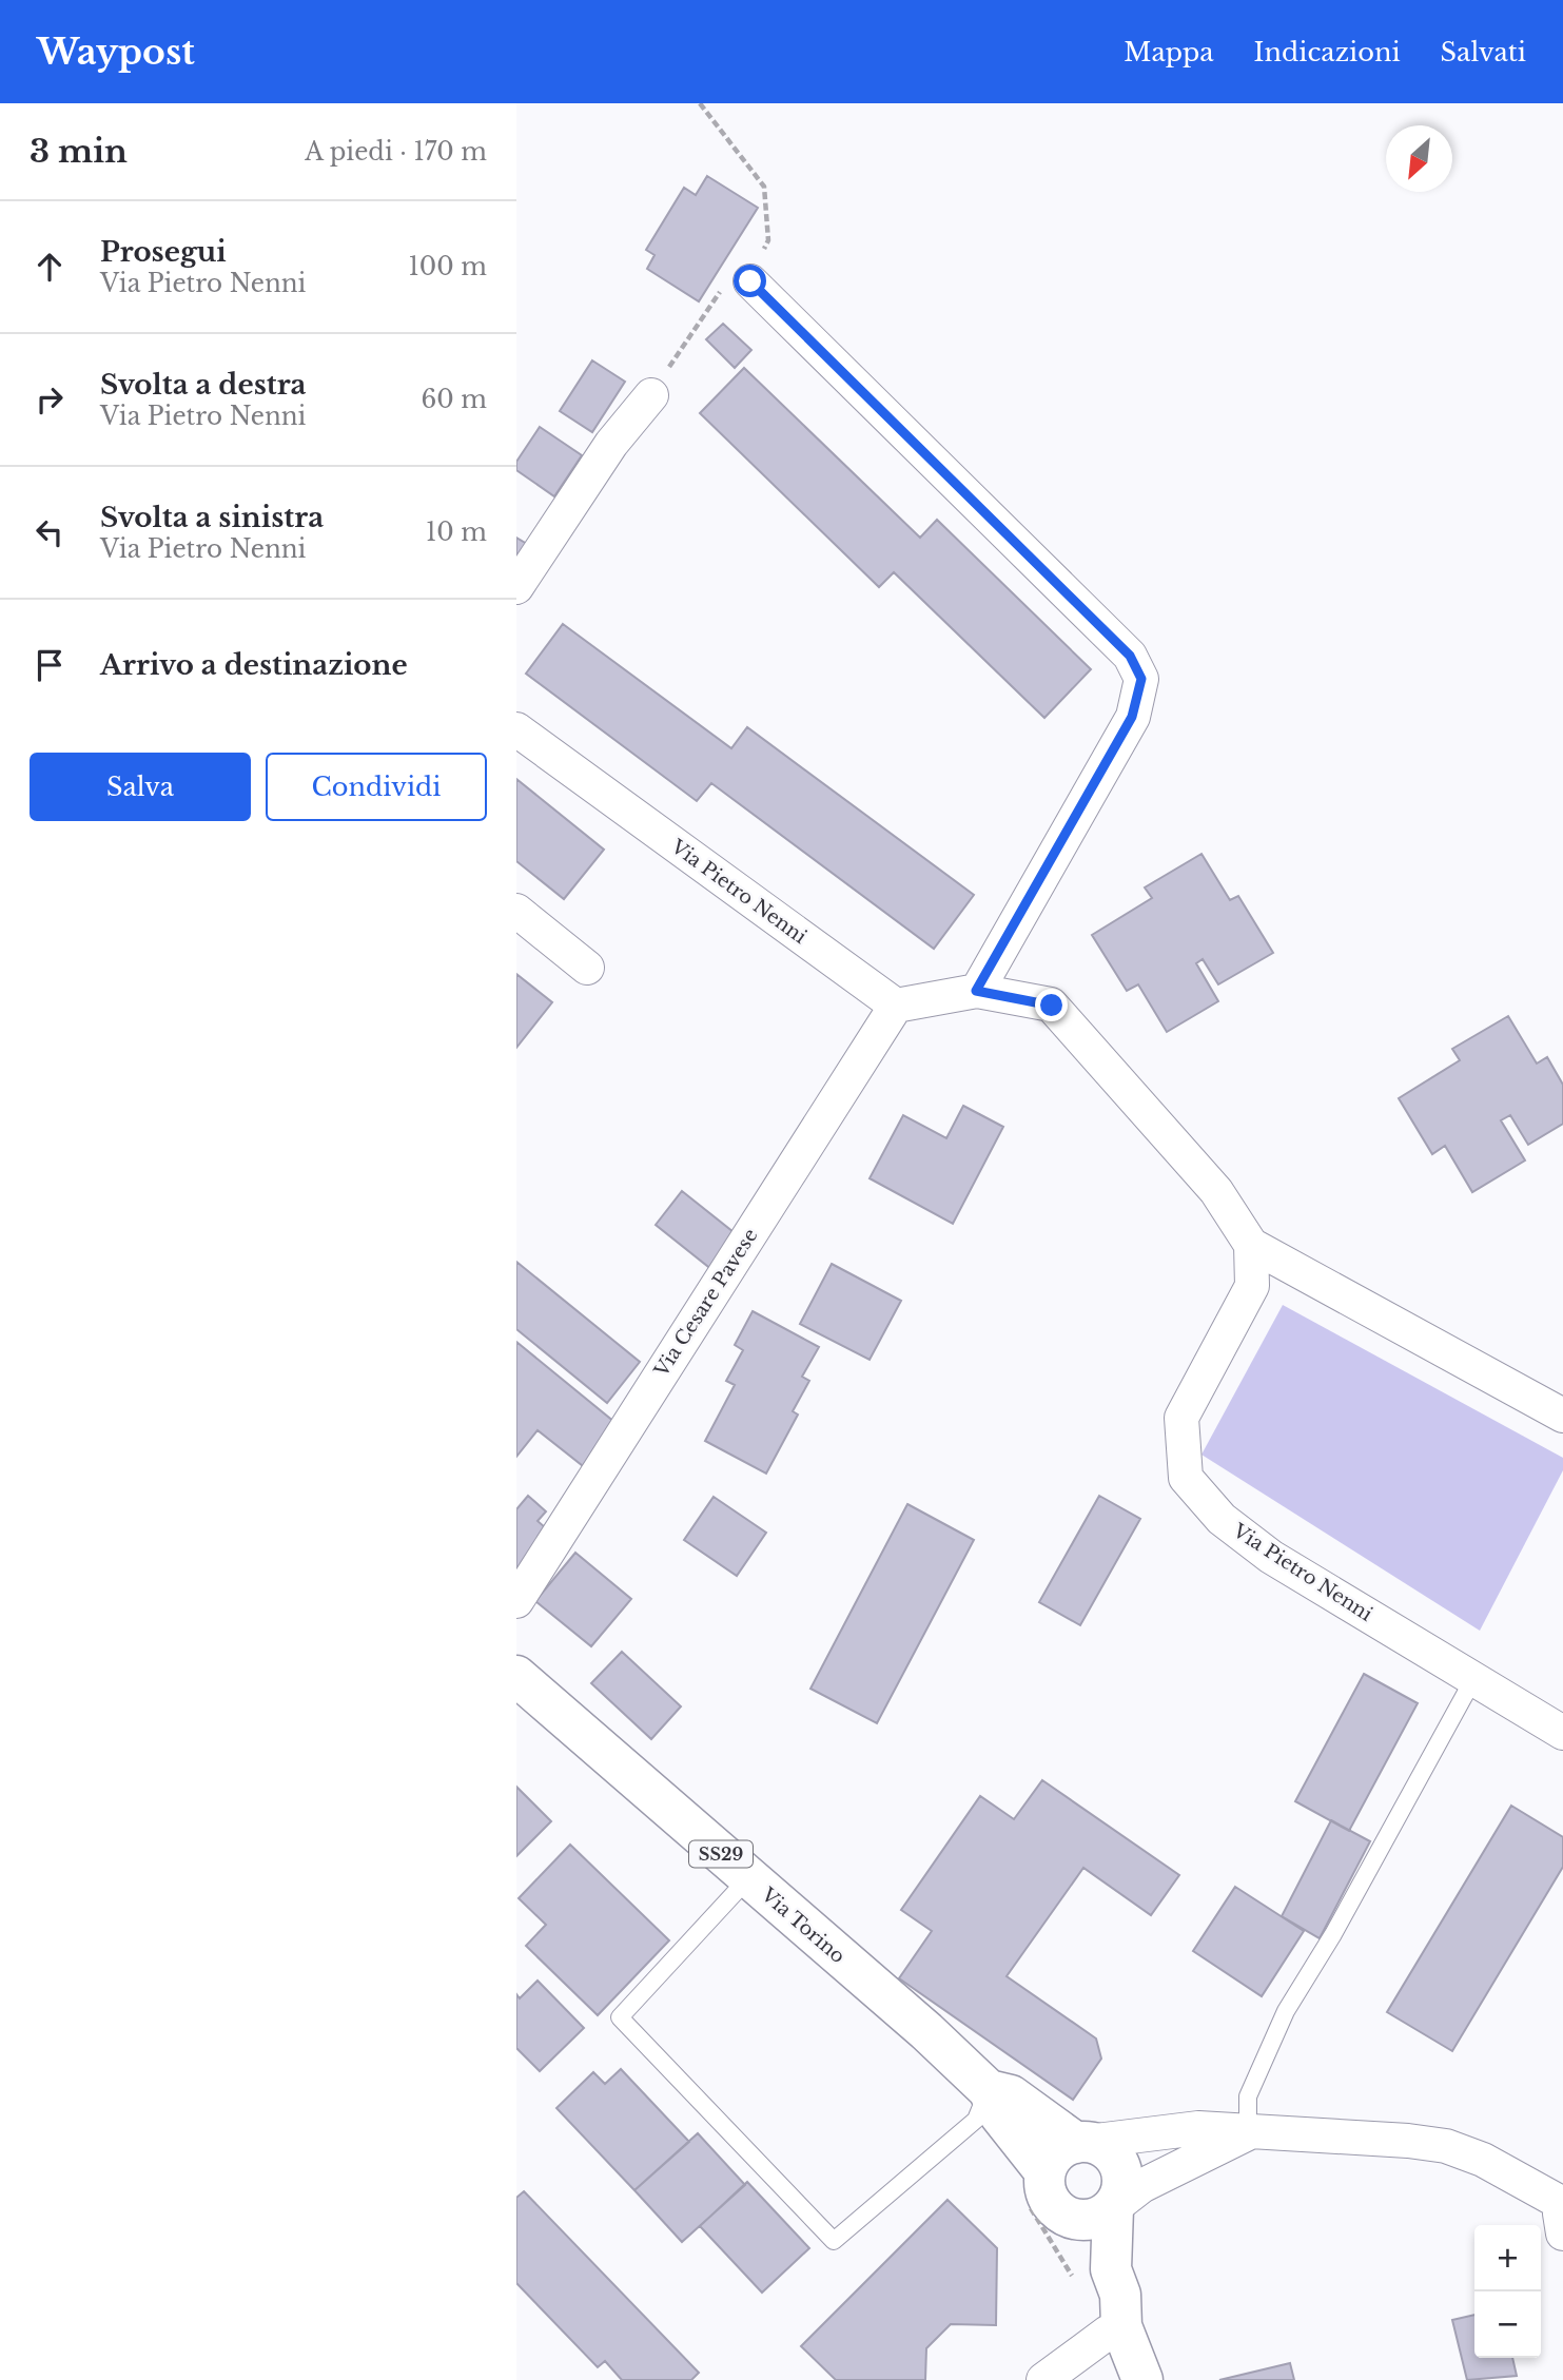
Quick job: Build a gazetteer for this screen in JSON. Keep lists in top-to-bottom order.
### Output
{
  "streets": {
    "main road": ["SS29", "Via Torino"],
    "street": ["Via Pietro Nenni", "Via Cesare Pavese"]
  },
  "crossings": [
    ["Via Pietro Nenni", "Via Cesare Pavese"]
  ],
  "north": "bottom left",
  "page": {
    "header": "Waypost",
    "nav": ["Mappa", "Indicazioni", "Salvati"],
    "heading": ["3 min", "A piedi · 170 m"],
    "list": [
      ["Prosegui", "Via Pietro Nenni", "100 m"],
      ["Svolta a destra", "Via Pietro Nenni", "60 m"],
      ["Svolta a sinistra", "Via Pietro Nenni", "10 m"],
      "Arrivo a destinazione"
    ],
    "buttons": ["Salva", "Condividi"],
    "map_buttons": ["+", "−"]
  }
}
